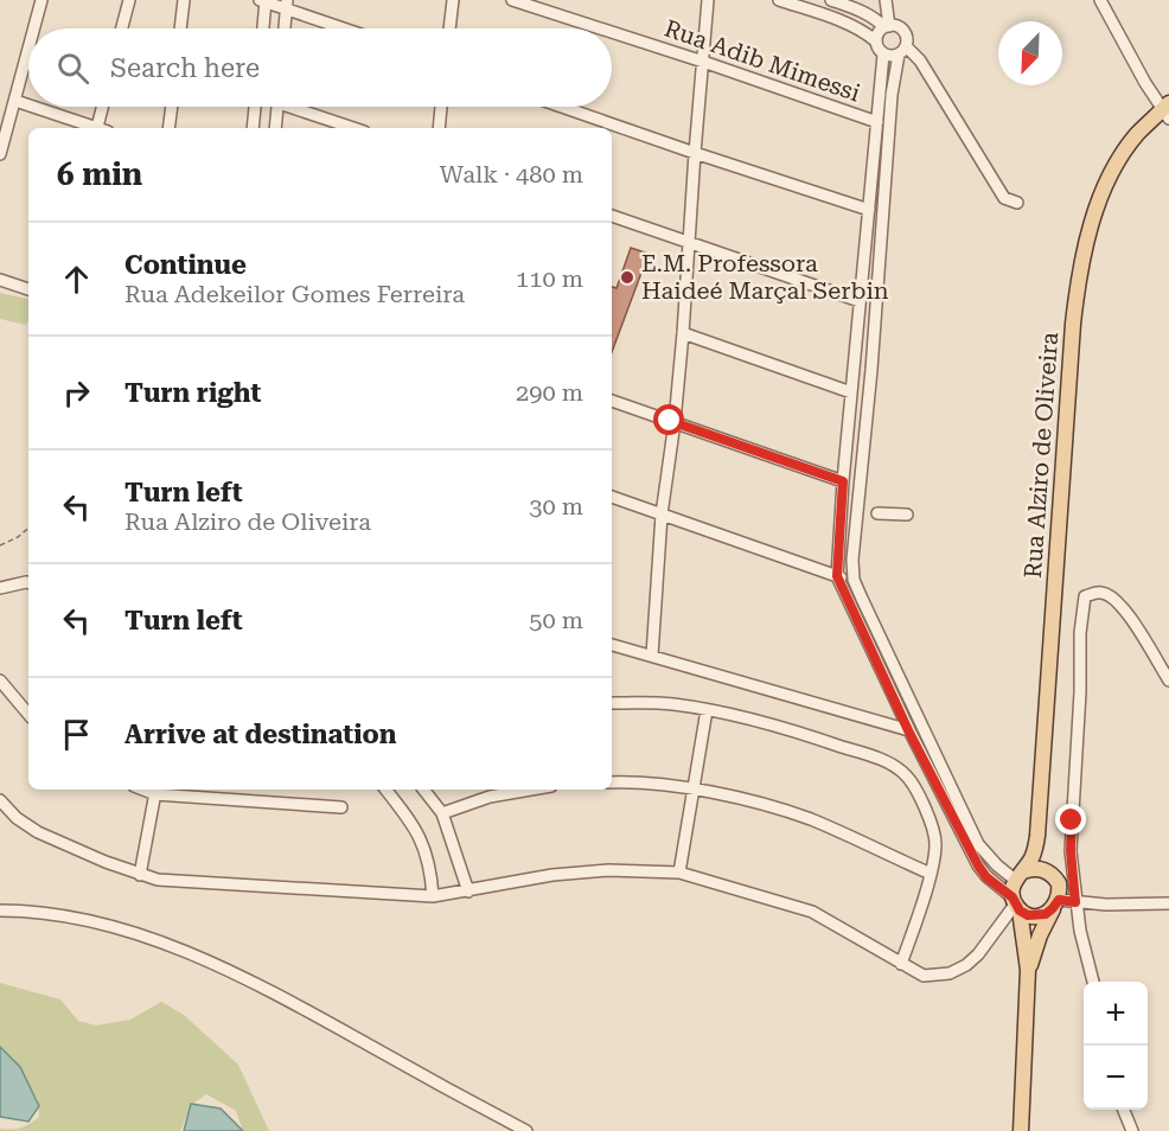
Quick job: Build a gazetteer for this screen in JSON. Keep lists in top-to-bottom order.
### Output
{
  "streets": {
    "main road": ["Rua Alziro de Oliveira"],
    "street": ["Rua Adib Mimessi"]
  },
  "places": ["E.M. Professora Haideé Marçal Serbin"],
  "north": "bottom left",
  "page": {
    "search": "Search here",
    "heading": ["6 min", "Walk · 480 m"],
    "list": [
      ["Continue", "Rua Adekeilor Gomes Ferreira", "110 m"],
      ["Turn right", "290 m"],
      ["Turn left", "Rua Alziro de Oliveira", "30 m"],
      ["Turn left", "50 m"],
      "Arrive at destination"
    ],
    "map_buttons": ["+", "−"]
  }
}
